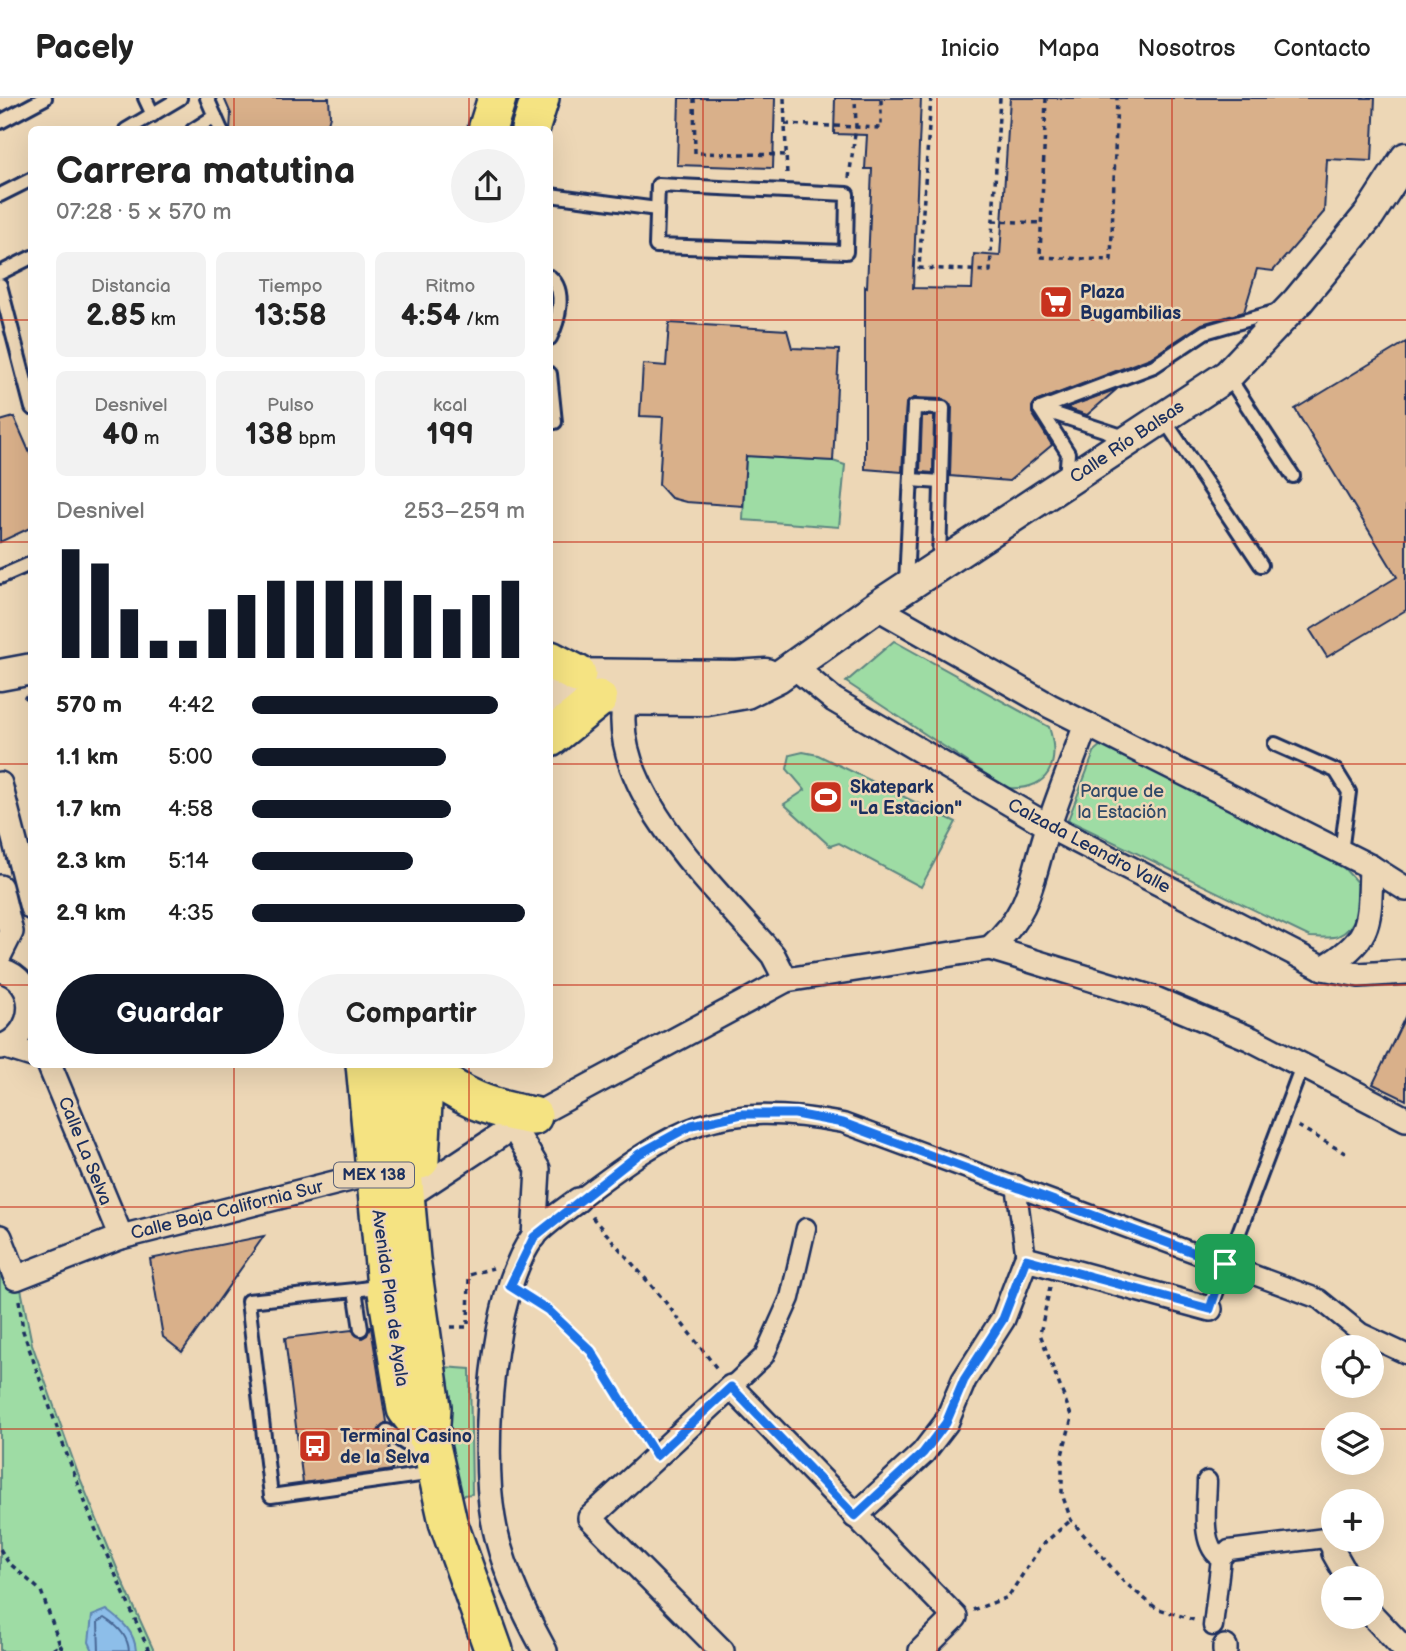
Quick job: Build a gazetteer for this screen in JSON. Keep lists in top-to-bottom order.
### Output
{
  "streets": {
    "main road": ["MEX 138", "Avenida Plan de Ayala"],
    "street": [
      "Calle Río Balsas",
      "Calzada Leandro Valle",
      "Calle La Selva",
      "Calle Baja California Sur"
    ]
  },
  "crossings": [
    ["Calle Río Balsas", "Calzada Leandro Valle"],
    ["Calle La Selva", "Calle Baja California Sur"],
    ["Calle Baja California Sur", "Avenida Plan de Ayala"]
  ],
  "parks": ["Parque de la Estación"],
  "places": {
    "supermarket": ["Plaza Bugambilias"],
    "sports": ["Skatepark \"La Estacion\""],
    "bus stop": ["Terminal Casino de la Selva"]
  },
  "page": {
    "header": "Pacely",
    "nav": [
      "Inicio",
      "Mapa",
      "Nosotros",
      "Contacto"
    ],
    "heading": ["Carrera matutina", "07:28 · 5 × 570 m"],
    "stats": [
      ["Distancia", "2.85 km"],
      ["Tiempo", "13:58"],
      ["Ritmo", "4:54 /km"],
      ["Desnivel", "40 m"],
      ["Pulso", "138 bpm"],
      ["kcal", "199"]
    ],
    "chart": ["Desnivel", "253–259 m"],
    "list": [
      {
        "name": "570 m",
        "note": "4:42"
      },
      {
        "name": "1.1 km",
        "note": "5:00"
      },
      {
        "name": "1.7 km",
        "note": "4:58"
      },
      {
        "name": "2.3 km",
        "note": "5:14"
      },
      {
        "name": "2.9 km",
        "note": "4:35"
      }
    ],
    "buttons": ["Guardar", "Compartir"],
    "map_buttons": ["+", "−"]
  }
}
